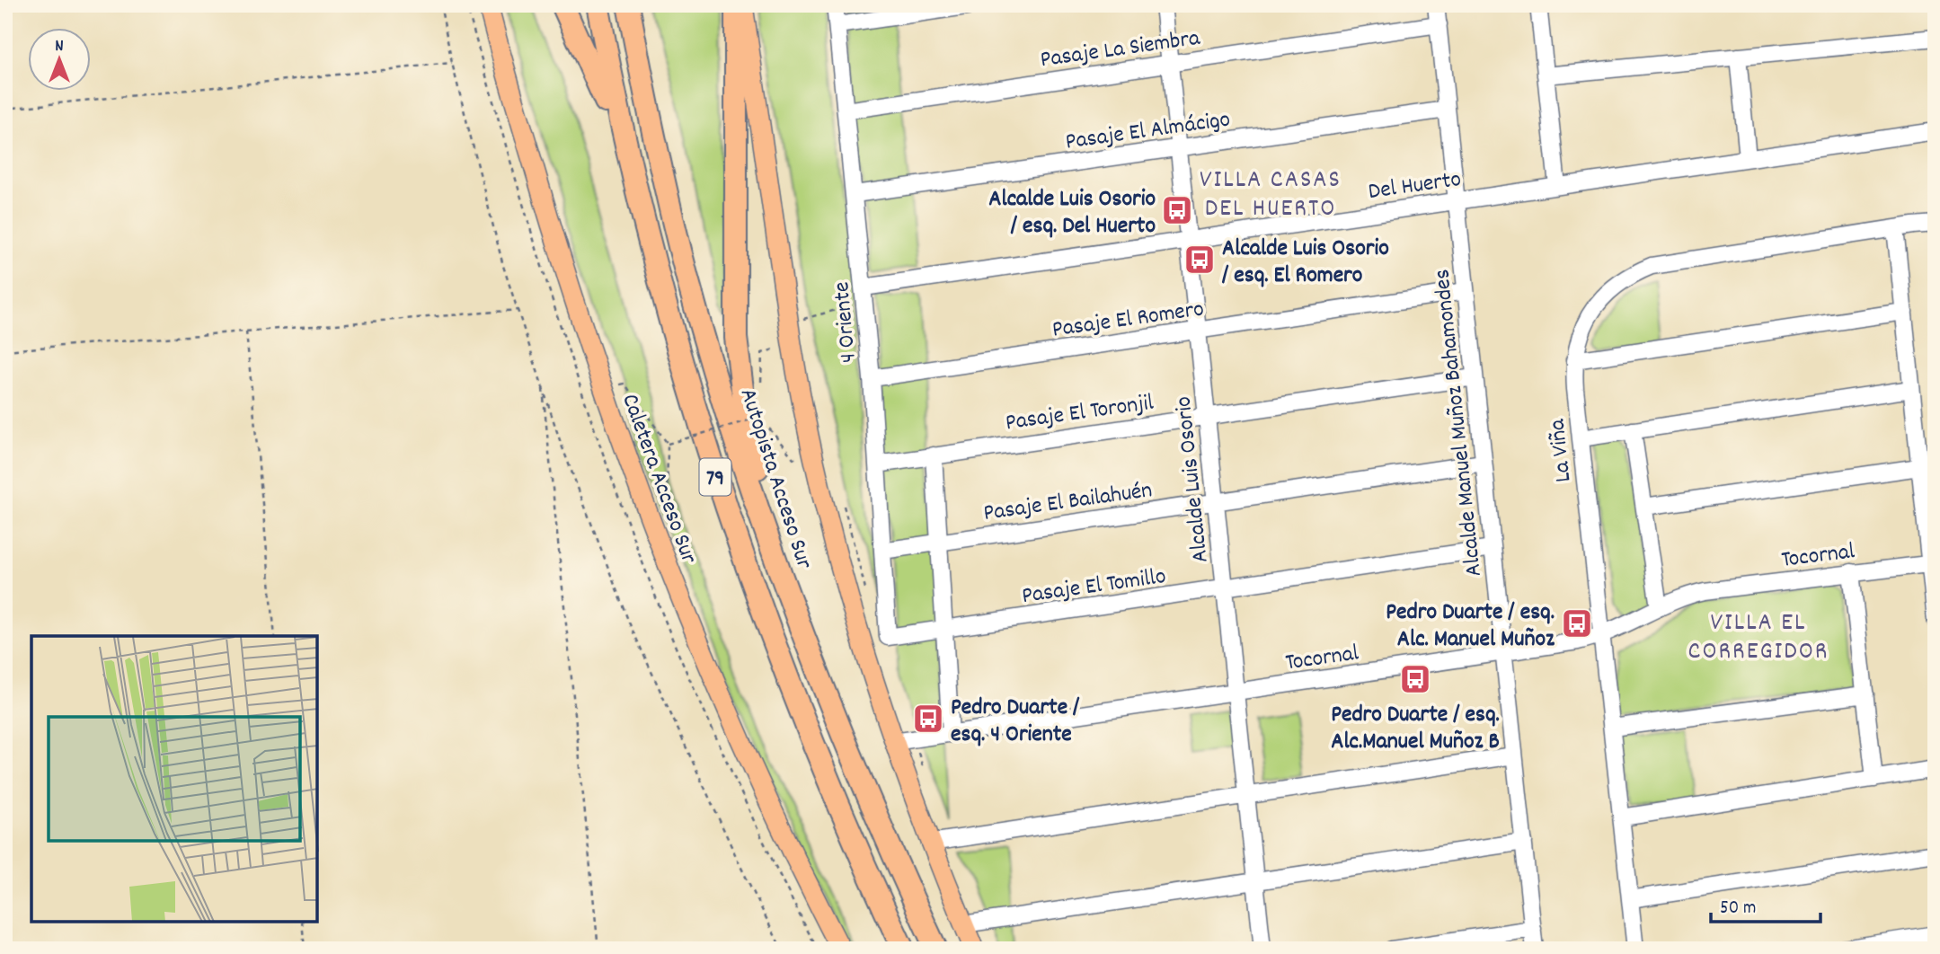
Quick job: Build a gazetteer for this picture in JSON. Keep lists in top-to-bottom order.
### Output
{
  "streets": {
    "highway": ["79", "Autopista Acceso Sur"],
    "main road": ["Caletera Acceso Sur"],
    "street": [
      "Pasaje La Siembra",
      "Pasaje El Almácigo",
      "Del Huerto",
      "Pasaje El Romero",
      "4 Oriente",
      "Pasaje El Toronjil",
      "Alcalde Manuel Muñoz Bahamondes",
      "La Viña",
      "Alcalde Luis Osorio",
      "Pasaje El Bailahuén",
      "Tocornal",
      "Pasaje El Tomillo"
    ]
  },
  "crossings": [
    ["Pasaje La Siembra", "4 Oriente"],
    ["Pasaje La Siembra", "Alcalde Manuel Muñoz Bahamondes"],
    ["Pasaje La Siembra", "Alcalde Luis Osorio"],
    ["Pasaje El Almácigo", "4 Oriente"],
    ["Pasaje El Almácigo", "Alcalde Manuel Muñoz Bahamondes"],
    ["Pasaje El Almácigo", "Alcalde Luis Osorio"],
    ["Del Huerto", "4 Oriente"],
    ["Del Huerto", "Alcalde Manuel Muñoz Bahamondes"],
    ["Del Huerto", "Alcalde Luis Osorio"],
    ["Pasaje El Romero", "4 Oriente"],
    ["Pasaje El Romero", "Alcalde Manuel Muñoz Bahamondes"],
    ["Pasaje El Romero", "Alcalde Luis Osorio"],
    ["4 Oriente", "Pasaje El Toronjil"],
    ["4 Oriente", "Pasaje El Bailahuén"],
    ["4 Oriente", "Pasaje El Tomillo"],
    ["Pasaje El Toronjil", "Alcalde Manuel Muñoz Bahamondes"],
    ["Pasaje El Toronjil", "Alcalde Luis Osorio"],
    ["Alcalde Manuel Muñoz Bahamondes", "Pasaje El Bailahuén"],
    ["Alcalde Manuel Muñoz Bahamondes", "Tocornal"],
    ["Alcalde Manuel Muñoz Bahamondes", "Pasaje El Tomillo"],
    ["La Viña", "Tocornal"],
    ["Alcalde Luis Osorio", "Pasaje El Bailahuén"],
    ["Alcalde Luis Osorio", "Tocornal"],
    ["Alcalde Luis Osorio", "Pasaje El Tomillo"]
  ],
  "districts": ["VILLA CASAS DEL HUERTO", "VILLA EL CORREGIDOR"],
  "places": {
    "bus stop": [
      "Alcalde Luis Osorio / esq. Del Huerto",
      "Alcalde Luis Osorio / esq. El Romero",
      "Pedro Duarte / esq. Alc. Manuel Muñoz",
      "Pedro Duarte / esq. Alc.Manuel Muñoz B",
      "Pedro Duarte / esq. 4 Oriente"
    ]
  },
  "scale_bar": "50 m",
  "north": "top"
}
